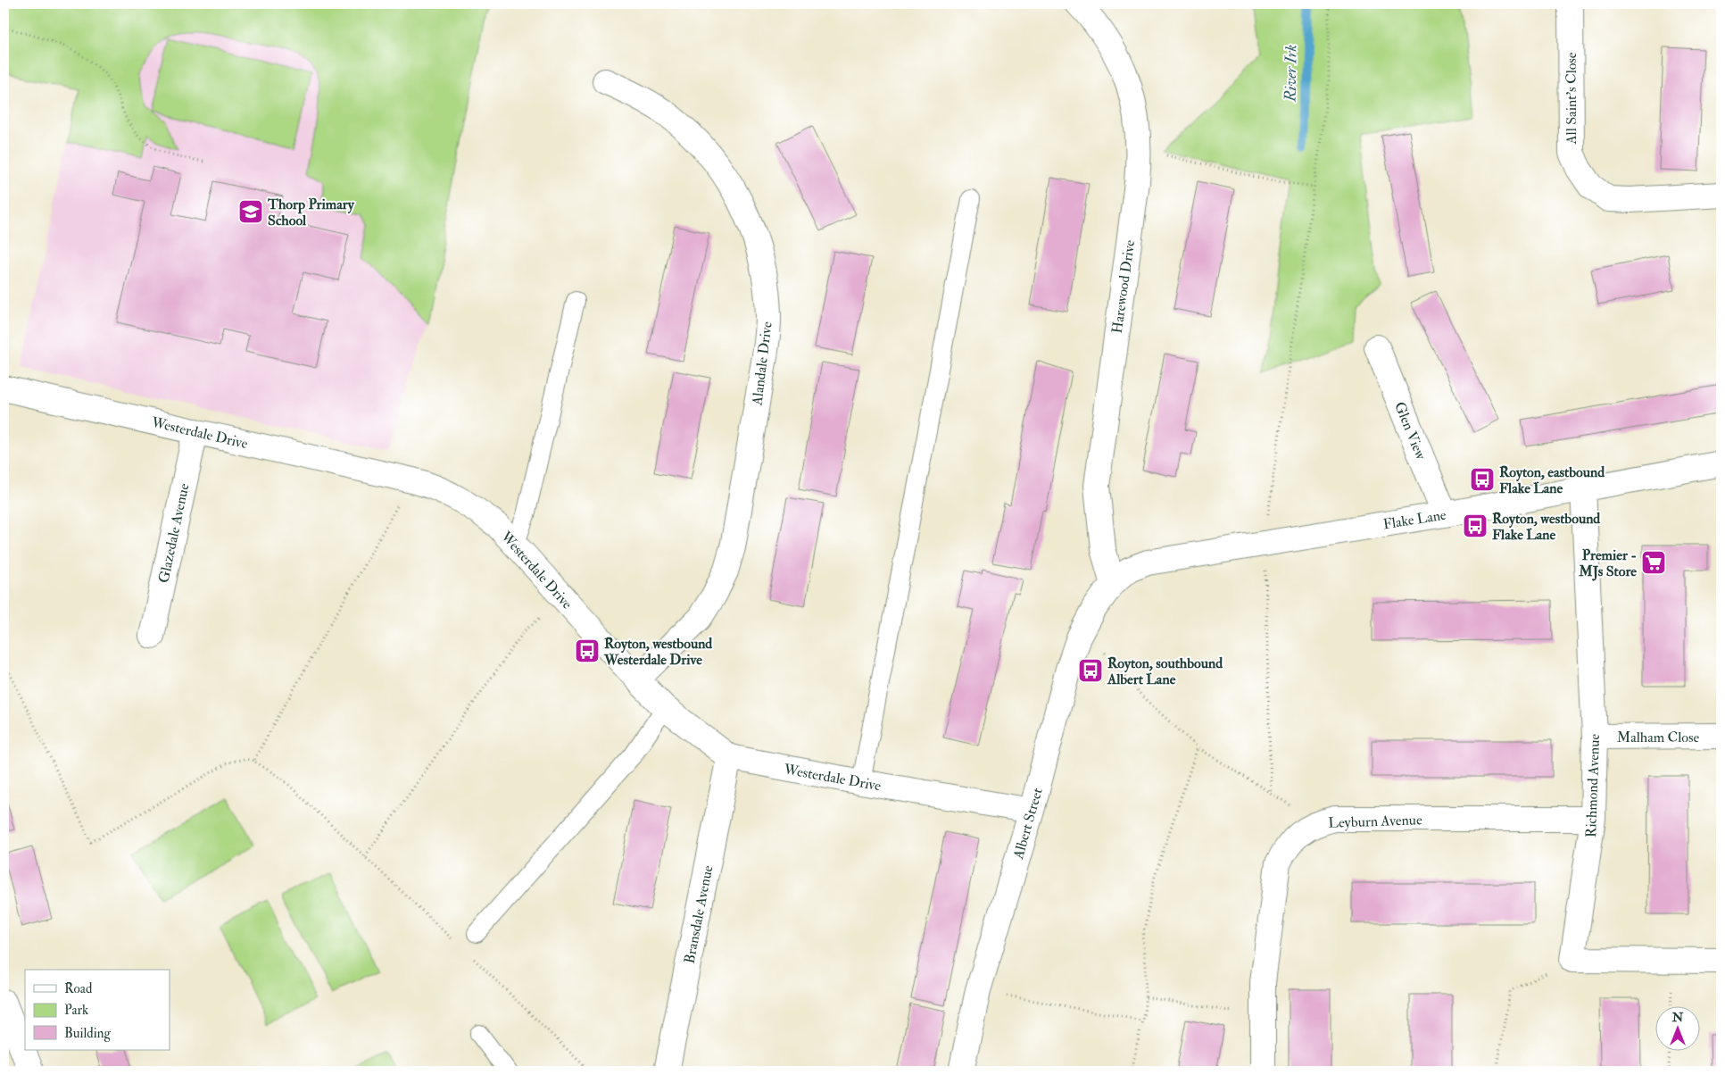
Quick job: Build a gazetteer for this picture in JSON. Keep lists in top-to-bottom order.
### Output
{
  "streets": {
    "street": [
      "All Saint's Close",
      "Harewood Drive",
      "Alandale Drive",
      "Glen View",
      "Westerdale Drive",
      "Flake Lane",
      "Glazedale Avenue",
      "Malham Close",
      "Richmond Avenue",
      "Leyburn Avenue",
      "Albert Street",
      "Bransdale Avenue"
    ]
  },
  "crossings": [
    ["Harewood Drive", "Flake Lane"],
    ["Harewood Drive", "Albert Street"],
    ["Alandale Drive", "Westerdale Drive"],
    ["Glen View", "Flake Lane"],
    ["Westerdale Drive", "Glazedale Avenue"],
    ["Westerdale Drive", "Albert Street"],
    ["Westerdale Drive", "Bransdale Avenue"],
    ["Flake Lane", "Richmond Avenue"],
    ["Flake Lane", "Albert Street"],
    ["Malham Close", "Richmond Avenue"],
    ["Richmond Avenue", "Leyburn Avenue"]
  ],
  "water": ["River Irk"],
  "places": {
    "school or university": ["Thorp Primary School"],
    "bus stop": [
      "Royton, eastbound Flake Lane",
      "Royton, westbound Flake Lane",
      "Royton, westbound Westerdale Drive",
      "Royton, southbound Albert Lane"
    ],
    "supermarket": ["Premier - MJs Store"]
  },
  "legend": ["Road", "Park", "Building"],
  "north": "top"
}
